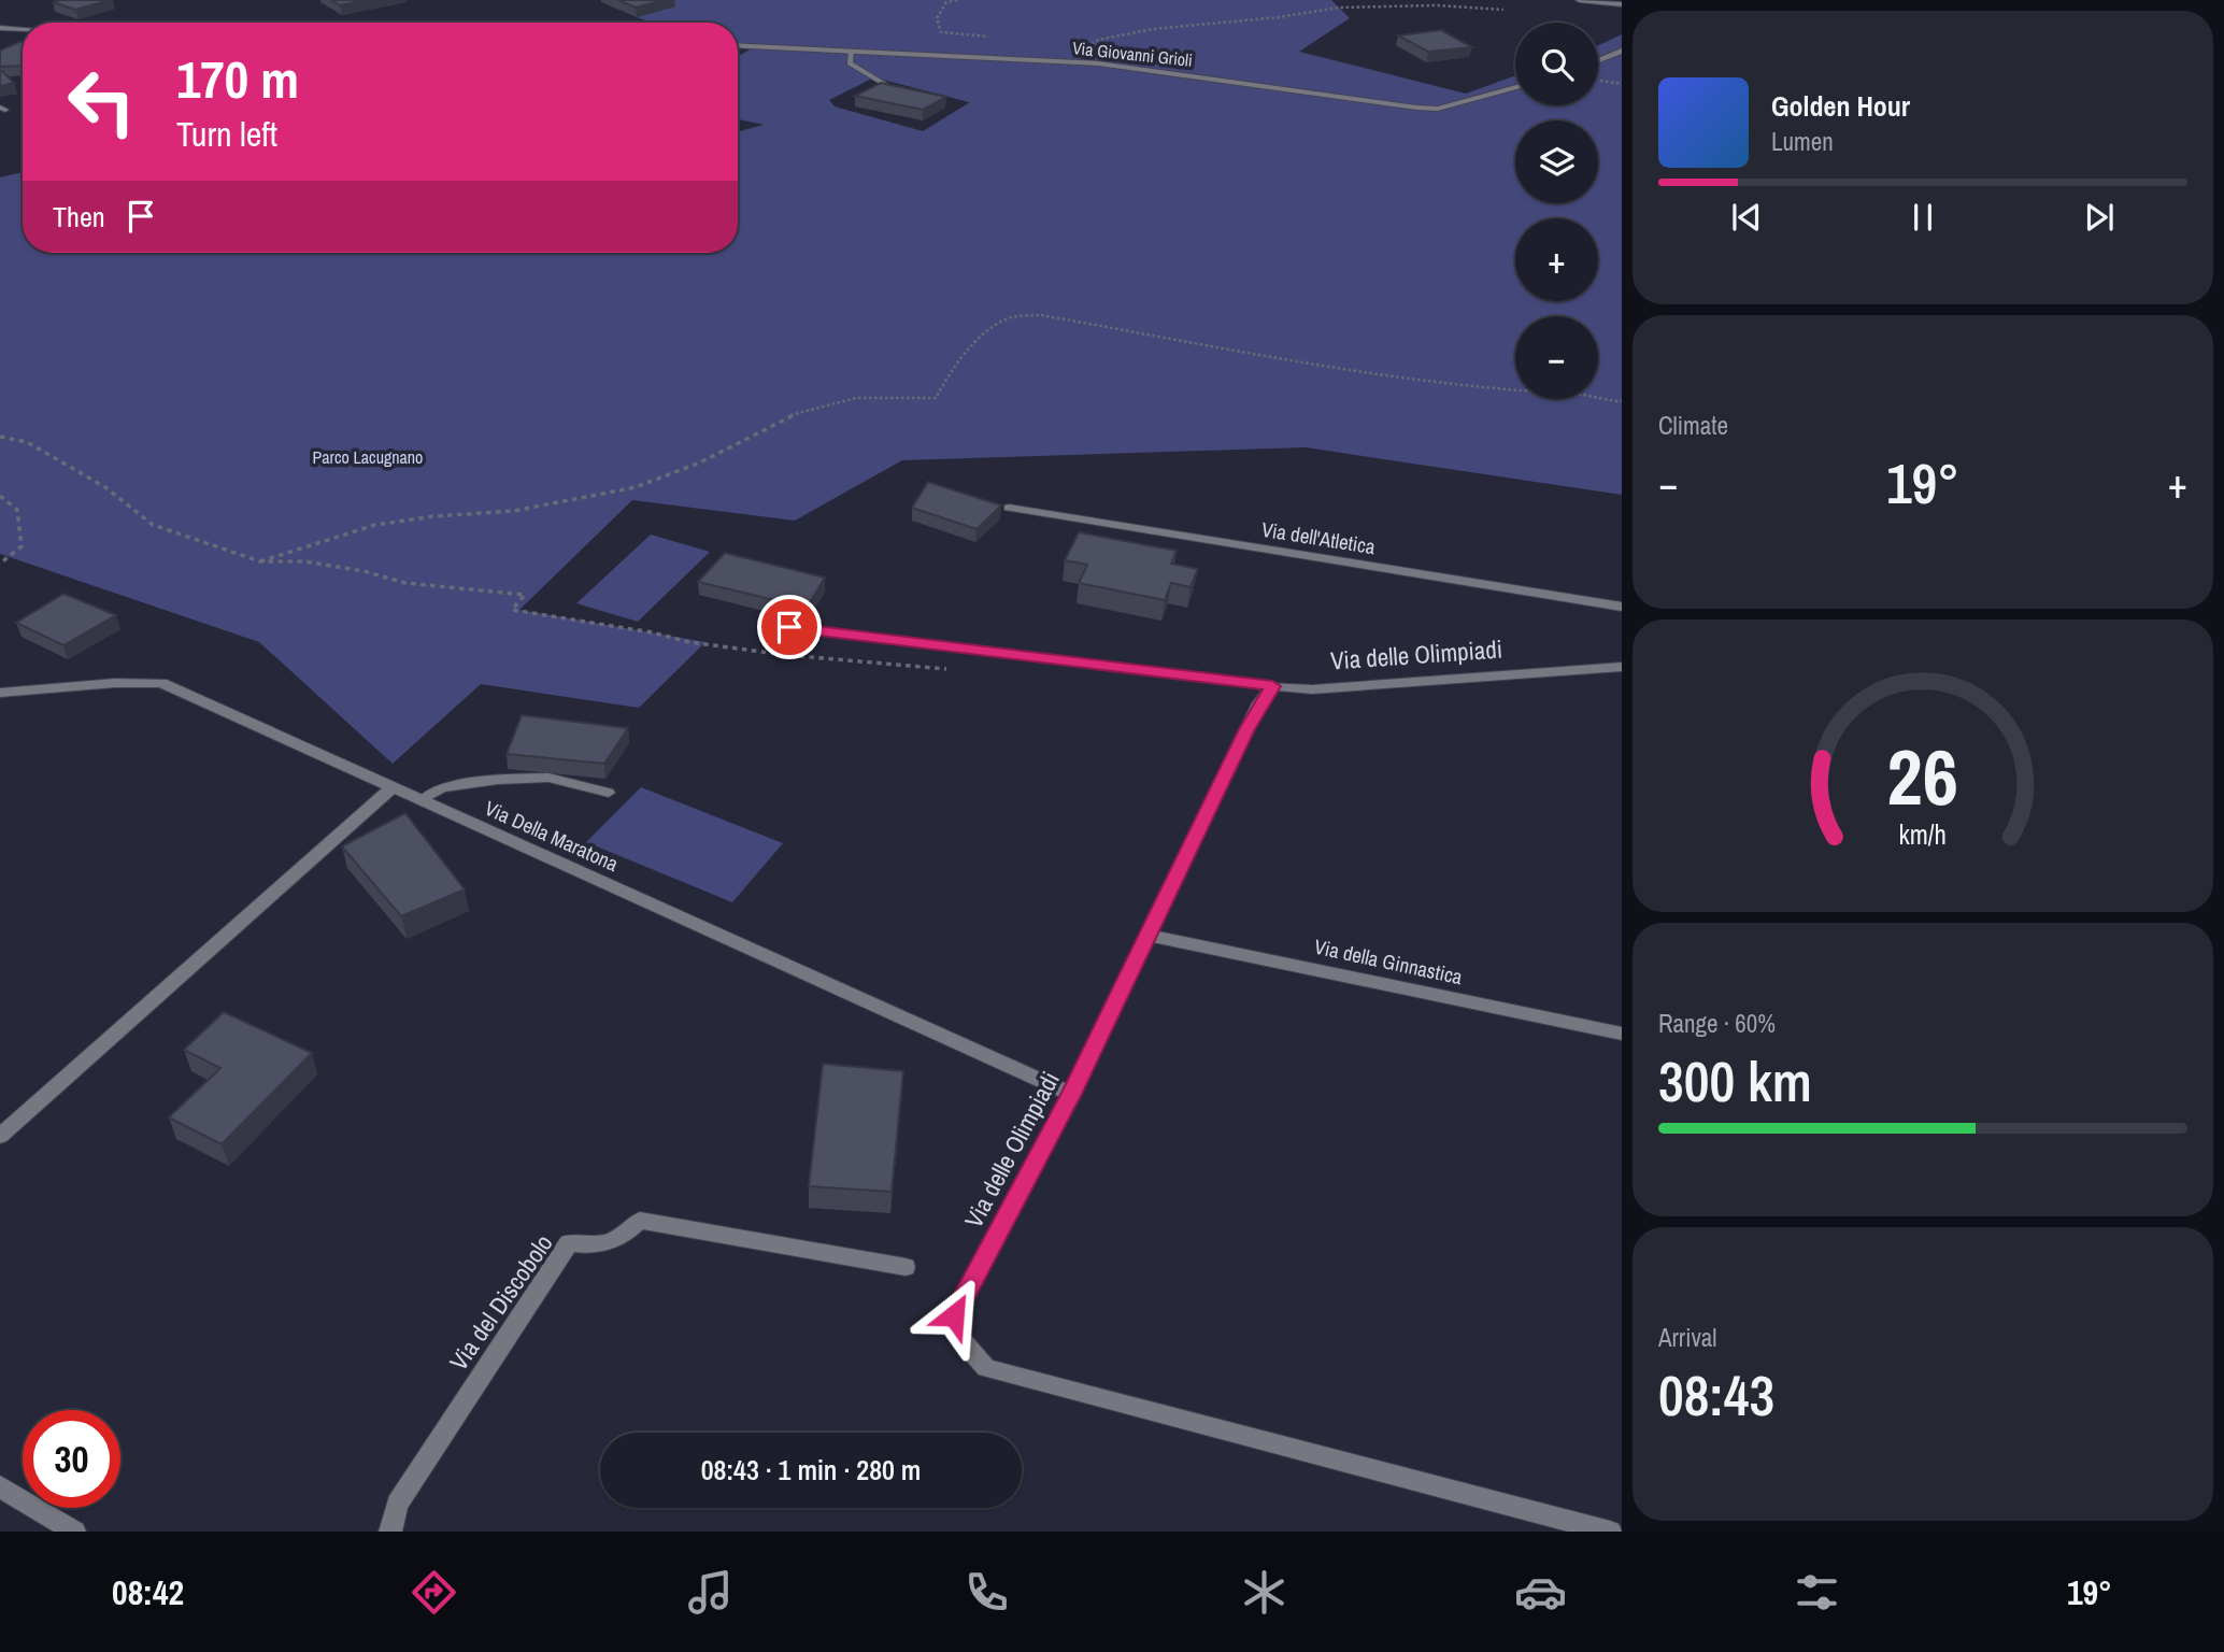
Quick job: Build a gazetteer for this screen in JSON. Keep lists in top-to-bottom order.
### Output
{
  "streets": {
    "street": [
      "Via Giovanni Grioli",
      "Via dell'Atletica",
      "Via delle Olimpiadi",
      "Via Della Maratona",
      "Via della Ginnastica",
      "Via del Discobolo"
    ]
  },
  "crossings": [
    ["Via delle Olimpiadi", "Via Della Maratona"],
    ["Via delle Olimpiadi", "Via della Ginnastica"]
  ],
  "parks": ["Parco Lacugnano"],
  "page": {
    "map_buttons": ["+", "−"],
    "turn": ["170 m", "Turn left"],
    "song": ["Golden Hour", "Lumen"],
    "then": "Then",
    "tile": [
      "Climate",
      ["Range · 60%", "300 km"],
      ["Arrival", "08:43"]
    ],
    "heat": ["−", "19°", "+"],
    "limit": "30",
    "trip": "08:43 · 1 min · 280 m",
    "tabs": ["08:42", "19°"],
    "gauge": ["26", "km/h"]
  }
}
